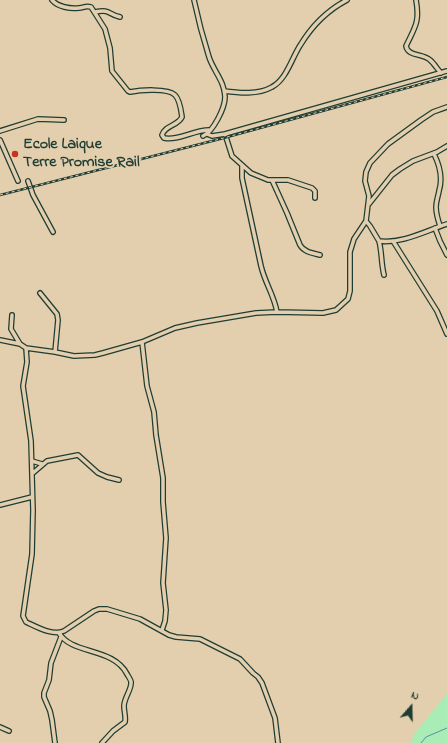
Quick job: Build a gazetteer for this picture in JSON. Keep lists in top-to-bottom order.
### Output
{
  "places": ["Ecole Laique Terre Promise Rail"],
  "north": "top"
}
